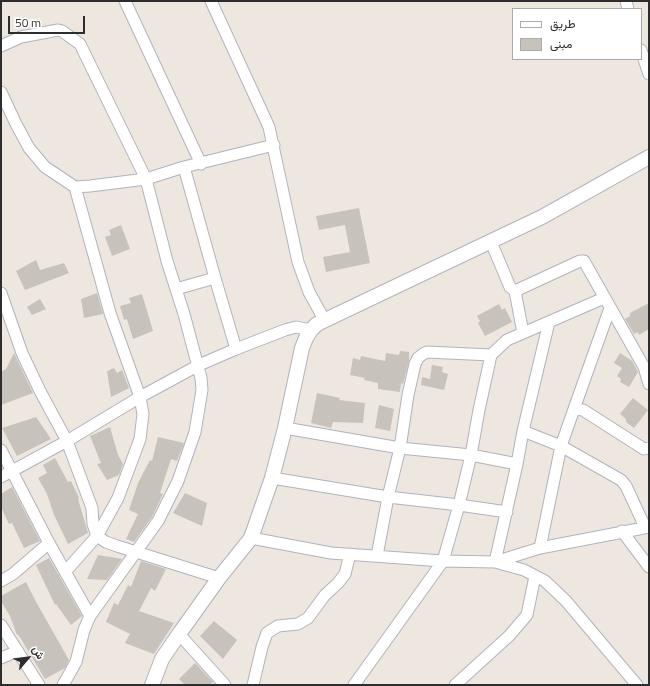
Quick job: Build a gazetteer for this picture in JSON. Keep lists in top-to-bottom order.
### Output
{
  "legend": ["طريق", "مبنى"],
  "scale_bar": "50 m",
  "north": "top right"
}
